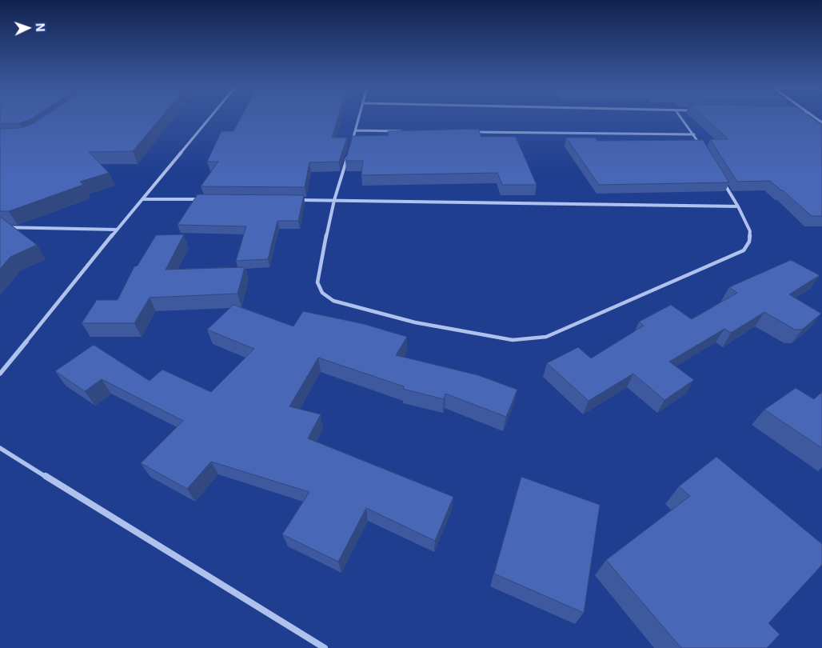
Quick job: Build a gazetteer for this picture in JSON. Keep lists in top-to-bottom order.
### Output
{
  "north": "right"
}
